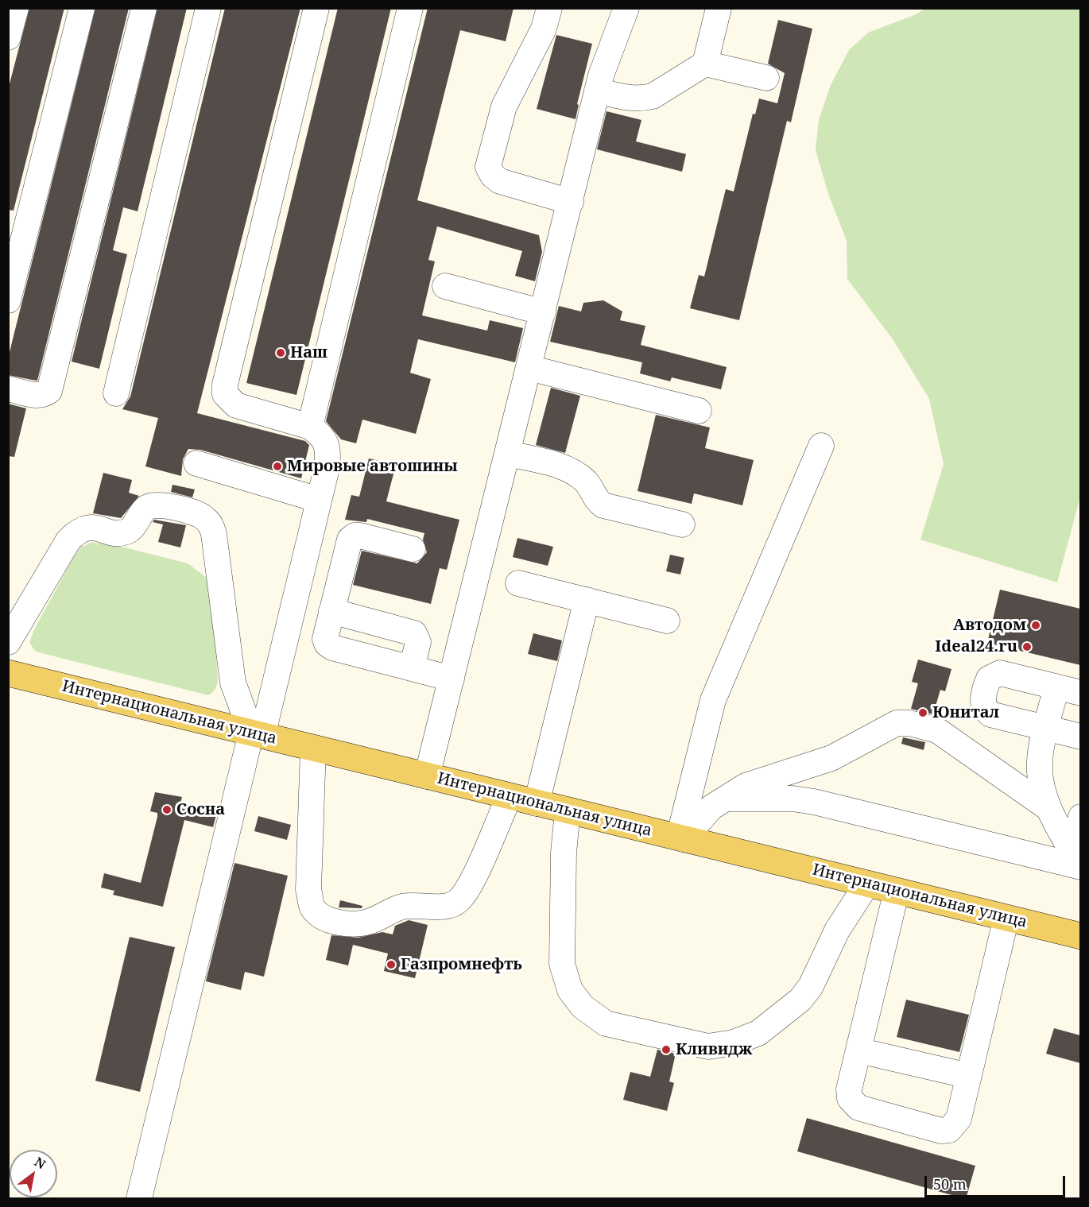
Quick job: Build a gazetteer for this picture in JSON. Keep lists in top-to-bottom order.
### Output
{
  "streets": {
    "main road": ["Интернациональная улица"]
  },
  "places": [
    "Наш",
    "Мировые автошины",
    "Автодом",
    "Ideal24.ru",
    "Юнитал",
    "Сосна",
    "Газпромнефть",
    "Кливидж"
  ],
  "scale_bar": "50 m",
  "north": "top right"
}
